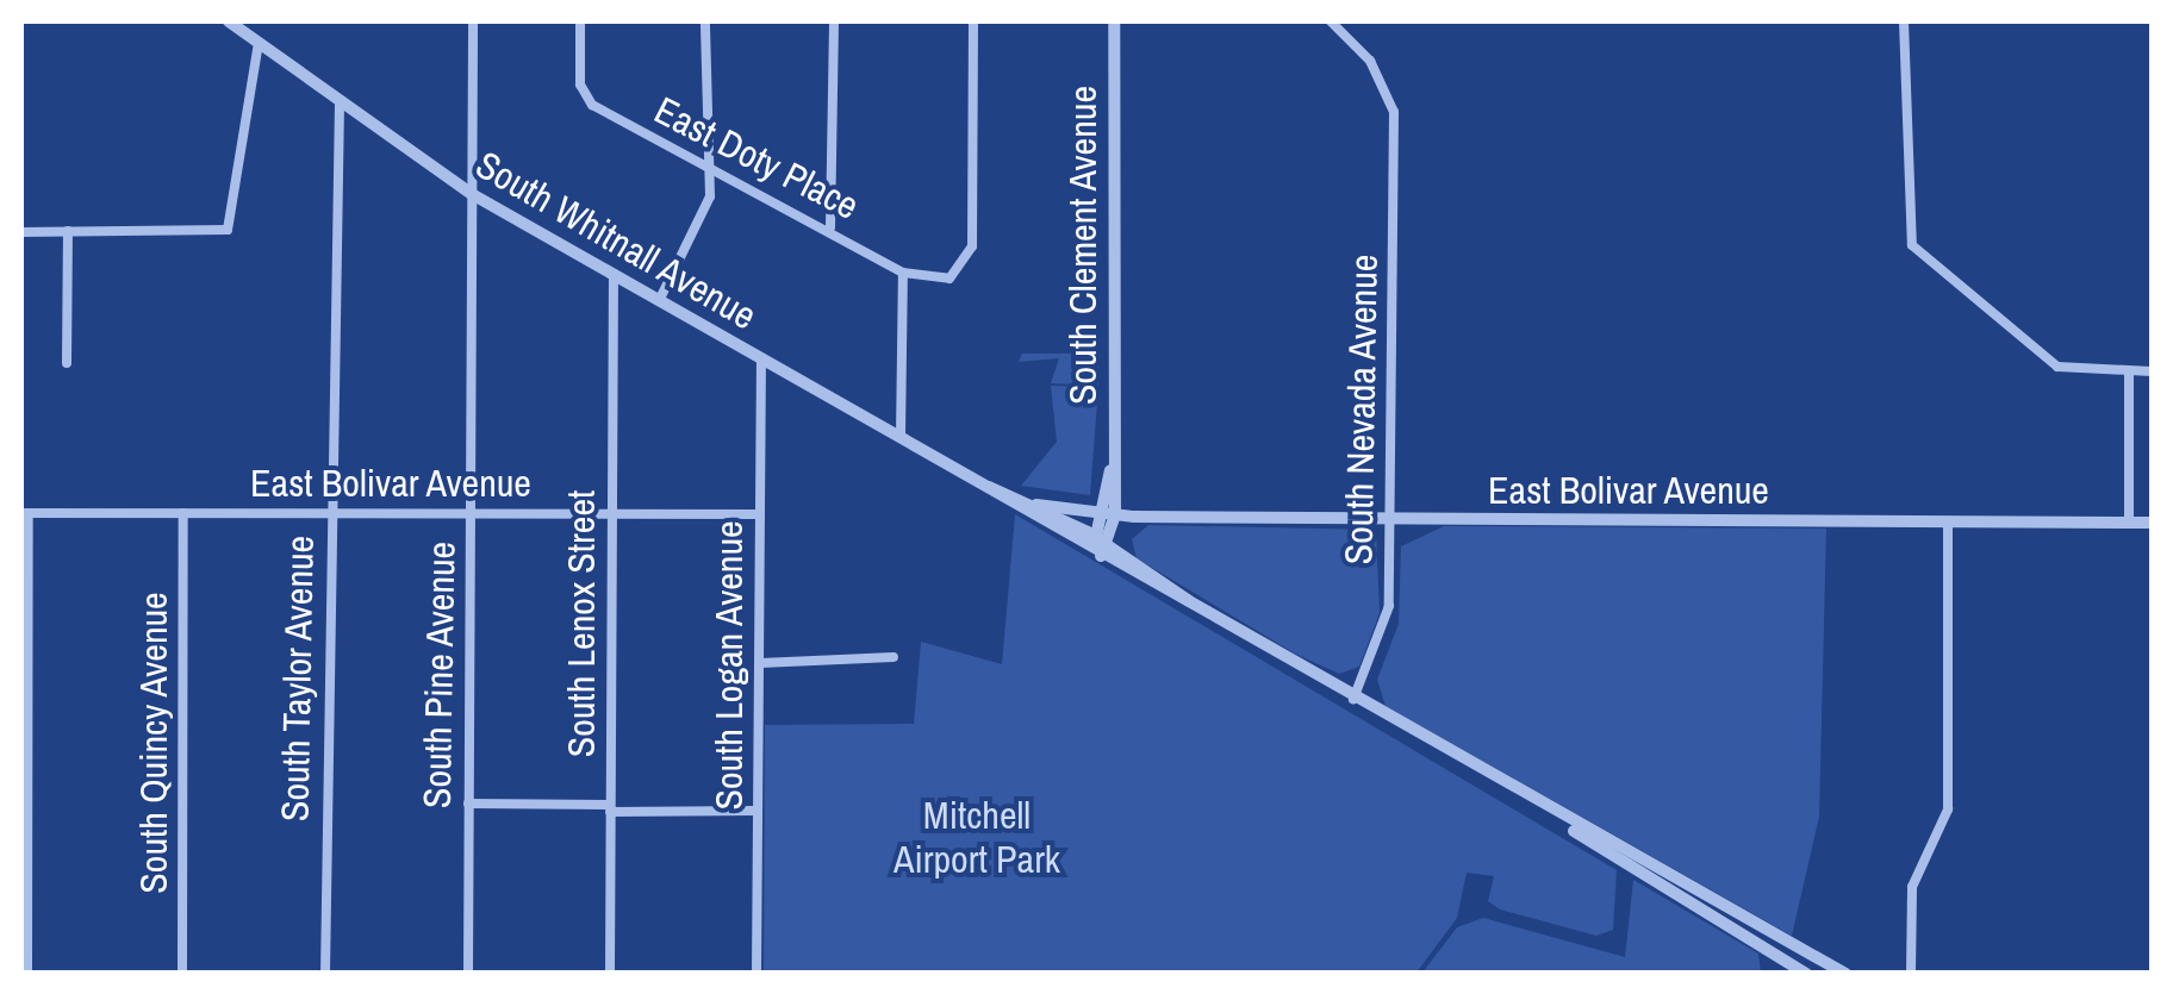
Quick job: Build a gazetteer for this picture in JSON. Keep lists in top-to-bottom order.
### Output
{
  "streets": {
    "street": [
      "East Doty Place",
      "South Whitnall Avenue",
      "South Clement Avenue",
      "South Nevada Avenue",
      "East Bolivar Avenue",
      "South Lenox Street",
      "South Logan Avenue",
      "South Pine Avenue",
      "South Taylor Avenue",
      "South Quincy Avenue"
    ]
  },
  "crossings": [
    ["South Whitnall Avenue", "South Clement Avenue"],
    ["South Whitnall Avenue", "South Nevada Avenue"],
    ["South Whitnall Avenue", "East Bolivar Avenue"],
    ["South Whitnall Avenue", "South Lenox Street"],
    ["South Whitnall Avenue", "South Logan Avenue"],
    ["South Whitnall Avenue", "South Pine Avenue"],
    ["South Whitnall Avenue", "South Taylor Avenue"],
    ["South Clement Avenue", "East Bolivar Avenue"],
    ["South Nevada Avenue", "East Bolivar Avenue"],
    ["East Bolivar Avenue", "South Lenox Street"],
    ["East Bolivar Avenue", "South Logan Avenue"],
    ["East Bolivar Avenue", "South Pine Avenue"],
    ["East Bolivar Avenue", "South Taylor Avenue"],
    ["East Bolivar Avenue", "South Quincy Avenue"]
  ],
  "parks": ["Mitchell Airport Park"]
}
